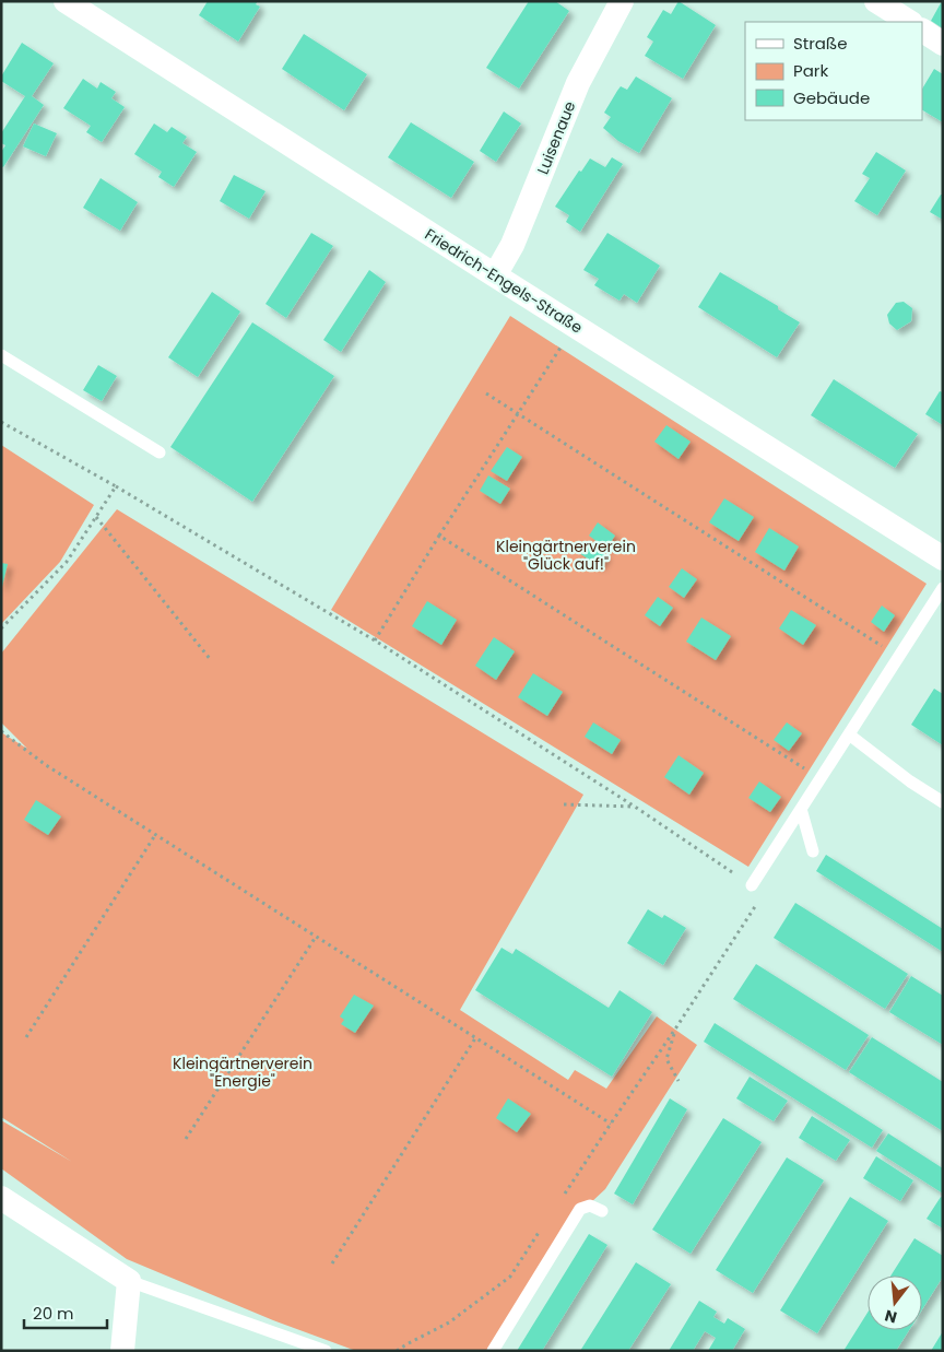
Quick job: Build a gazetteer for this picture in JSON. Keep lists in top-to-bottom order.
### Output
{
  "streets": {
    "street": ["Luisenaue", "Friedrich-Engels-Straße"]
  },
  "crossings": [
    ["Luisenaue", "Friedrich-Engels-Straße"]
  ],
  "parks": ["Kleingärtnerverein \"Glück auf!\"", "Kleingärtnerverein \"Energie\""],
  "legend": ["Straße", "Park", "Gebäude"],
  "scale_bar": "20 m",
  "north": "bottom"
}
